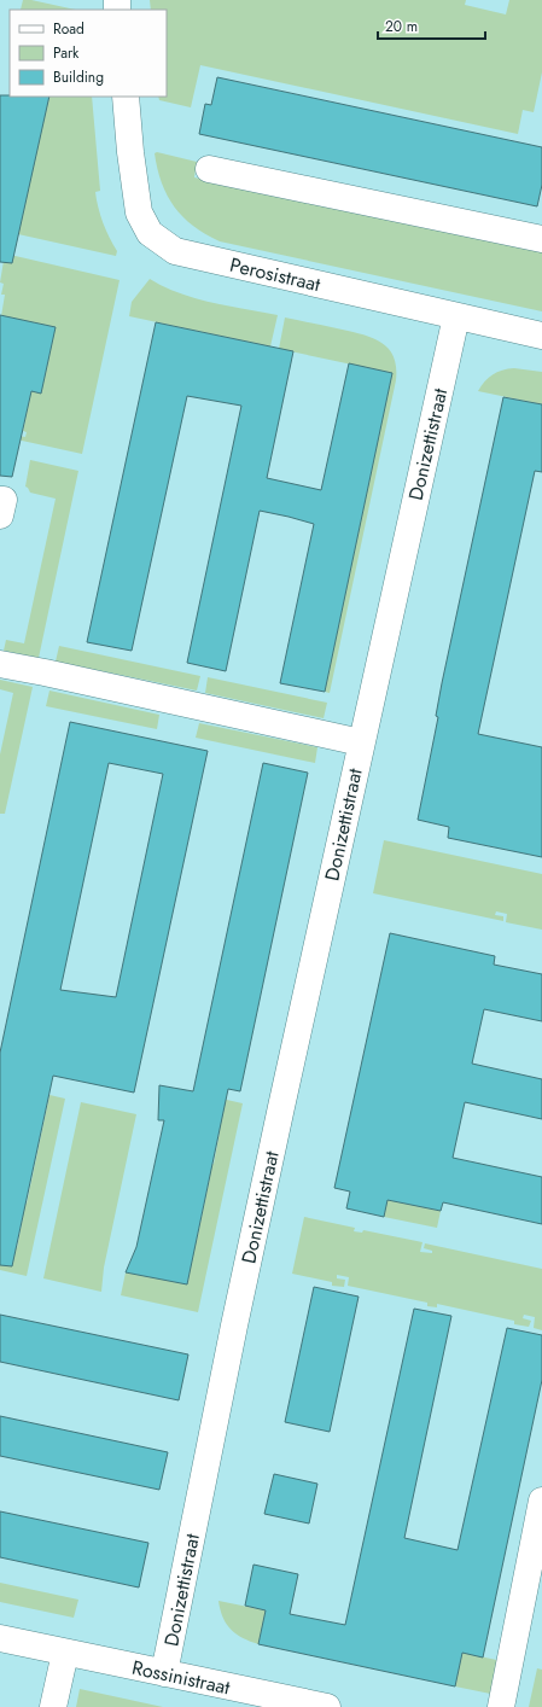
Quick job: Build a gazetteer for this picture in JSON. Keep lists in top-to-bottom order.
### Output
{
  "streets": {
    "street": ["Perosistraat", "Donizettistraat", "Rossinistraat"]
  },
  "crossings": [
    ["Perosistraat", "Donizettistraat"],
    ["Donizettistraat", "Rossinistraat"]
  ],
  "legend": ["Road", "Park", "Building"],
  "scale_bar": "20 m"
}
